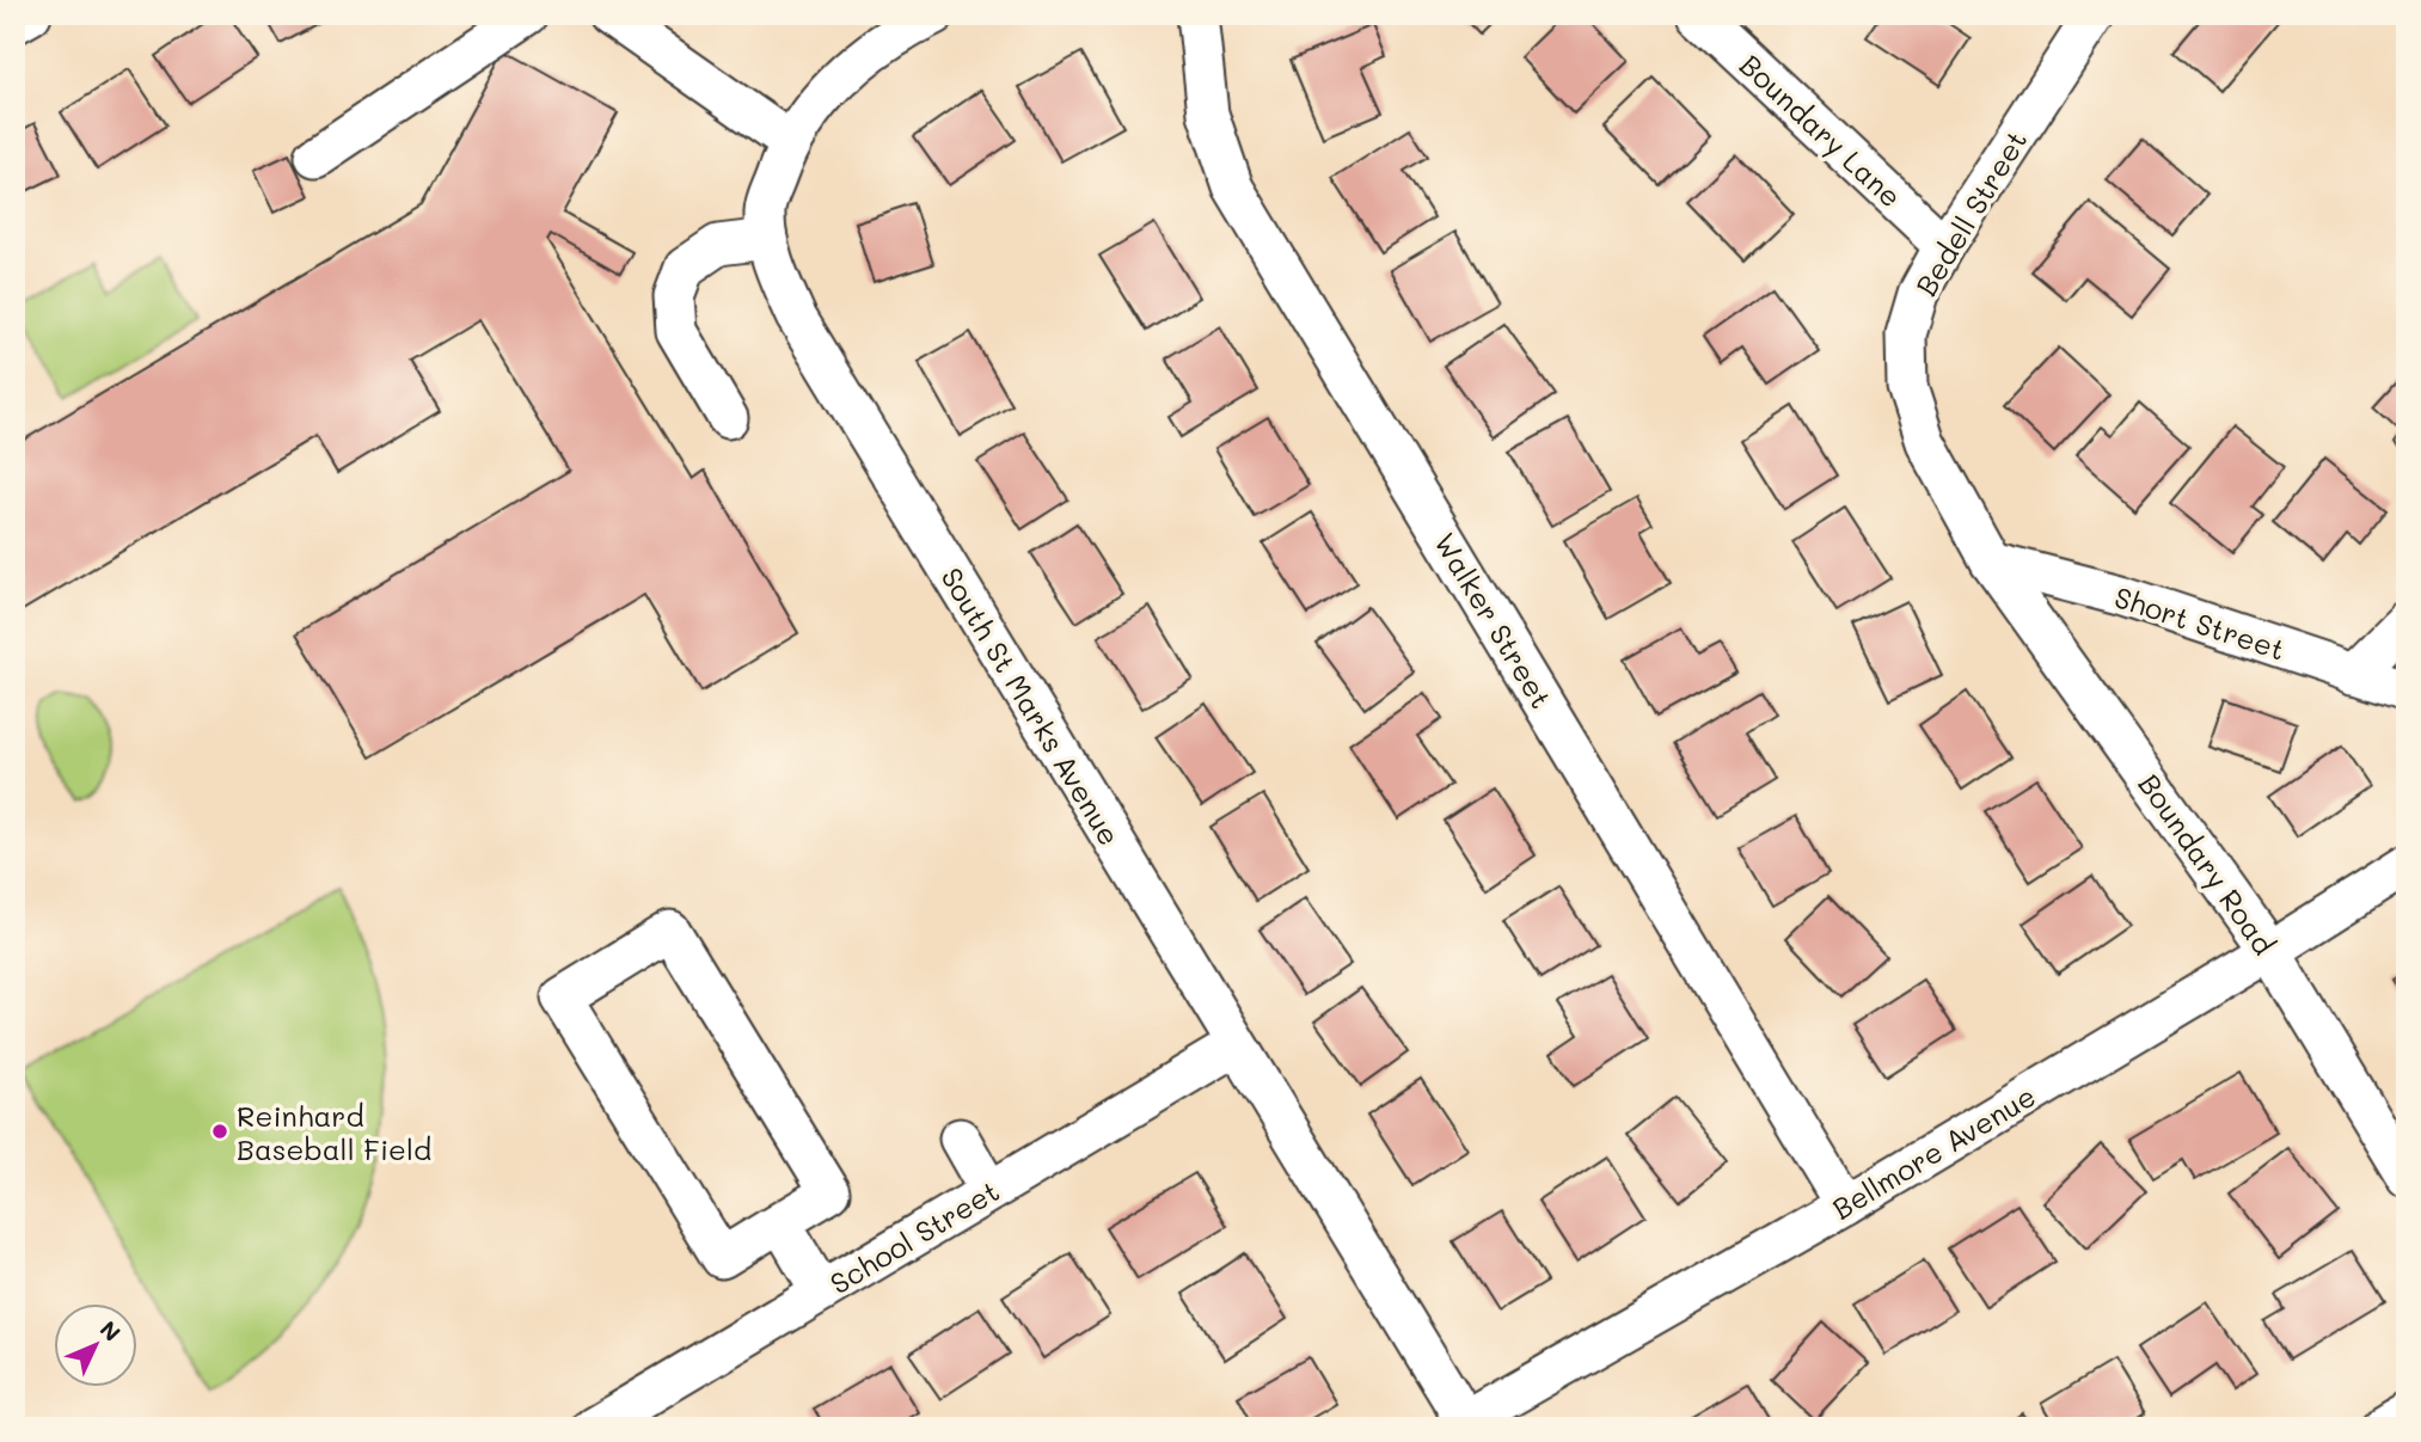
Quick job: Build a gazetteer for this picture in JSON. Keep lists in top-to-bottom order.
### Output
{
  "streets": {
    "street": [
      "Boundary Lane",
      "Bedell Street",
      "Walker Street",
      "Short Street",
      "South St Marks Avenue",
      "Boundary Road",
      "Bellmore Avenue",
      "School Street"
    ]
  },
  "crossings": [
    ["Boundary Lane", "Bedell Street"],
    ["Bedell Street", "Short Street"],
    ["Bedell Street", "Boundary Road"],
    ["Walker Street", "Bellmore Avenue"],
    ["Short Street", "Boundary Road"],
    ["South St Marks Avenue", "Bellmore Avenue"],
    ["South St Marks Avenue", "School Street"],
    ["Boundary Road", "Bellmore Avenue"]
  ],
  "places": ["Reinhard Baseball Field"],
  "north": "top right"
}
